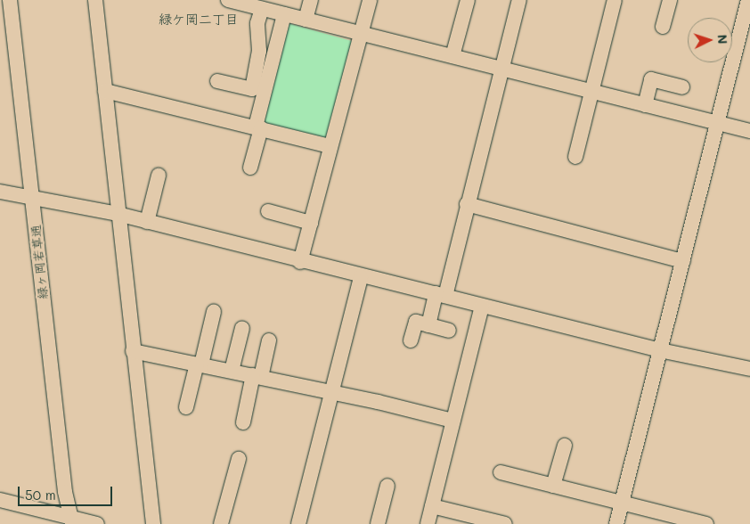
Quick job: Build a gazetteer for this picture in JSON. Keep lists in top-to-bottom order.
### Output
{
  "streets": {
    "street": ["緑ヶ岡若草通"]
  },
  "districts": ["緑ケ岡二丁目"],
  "scale_bar": "50 m",
  "north": "right"
}
